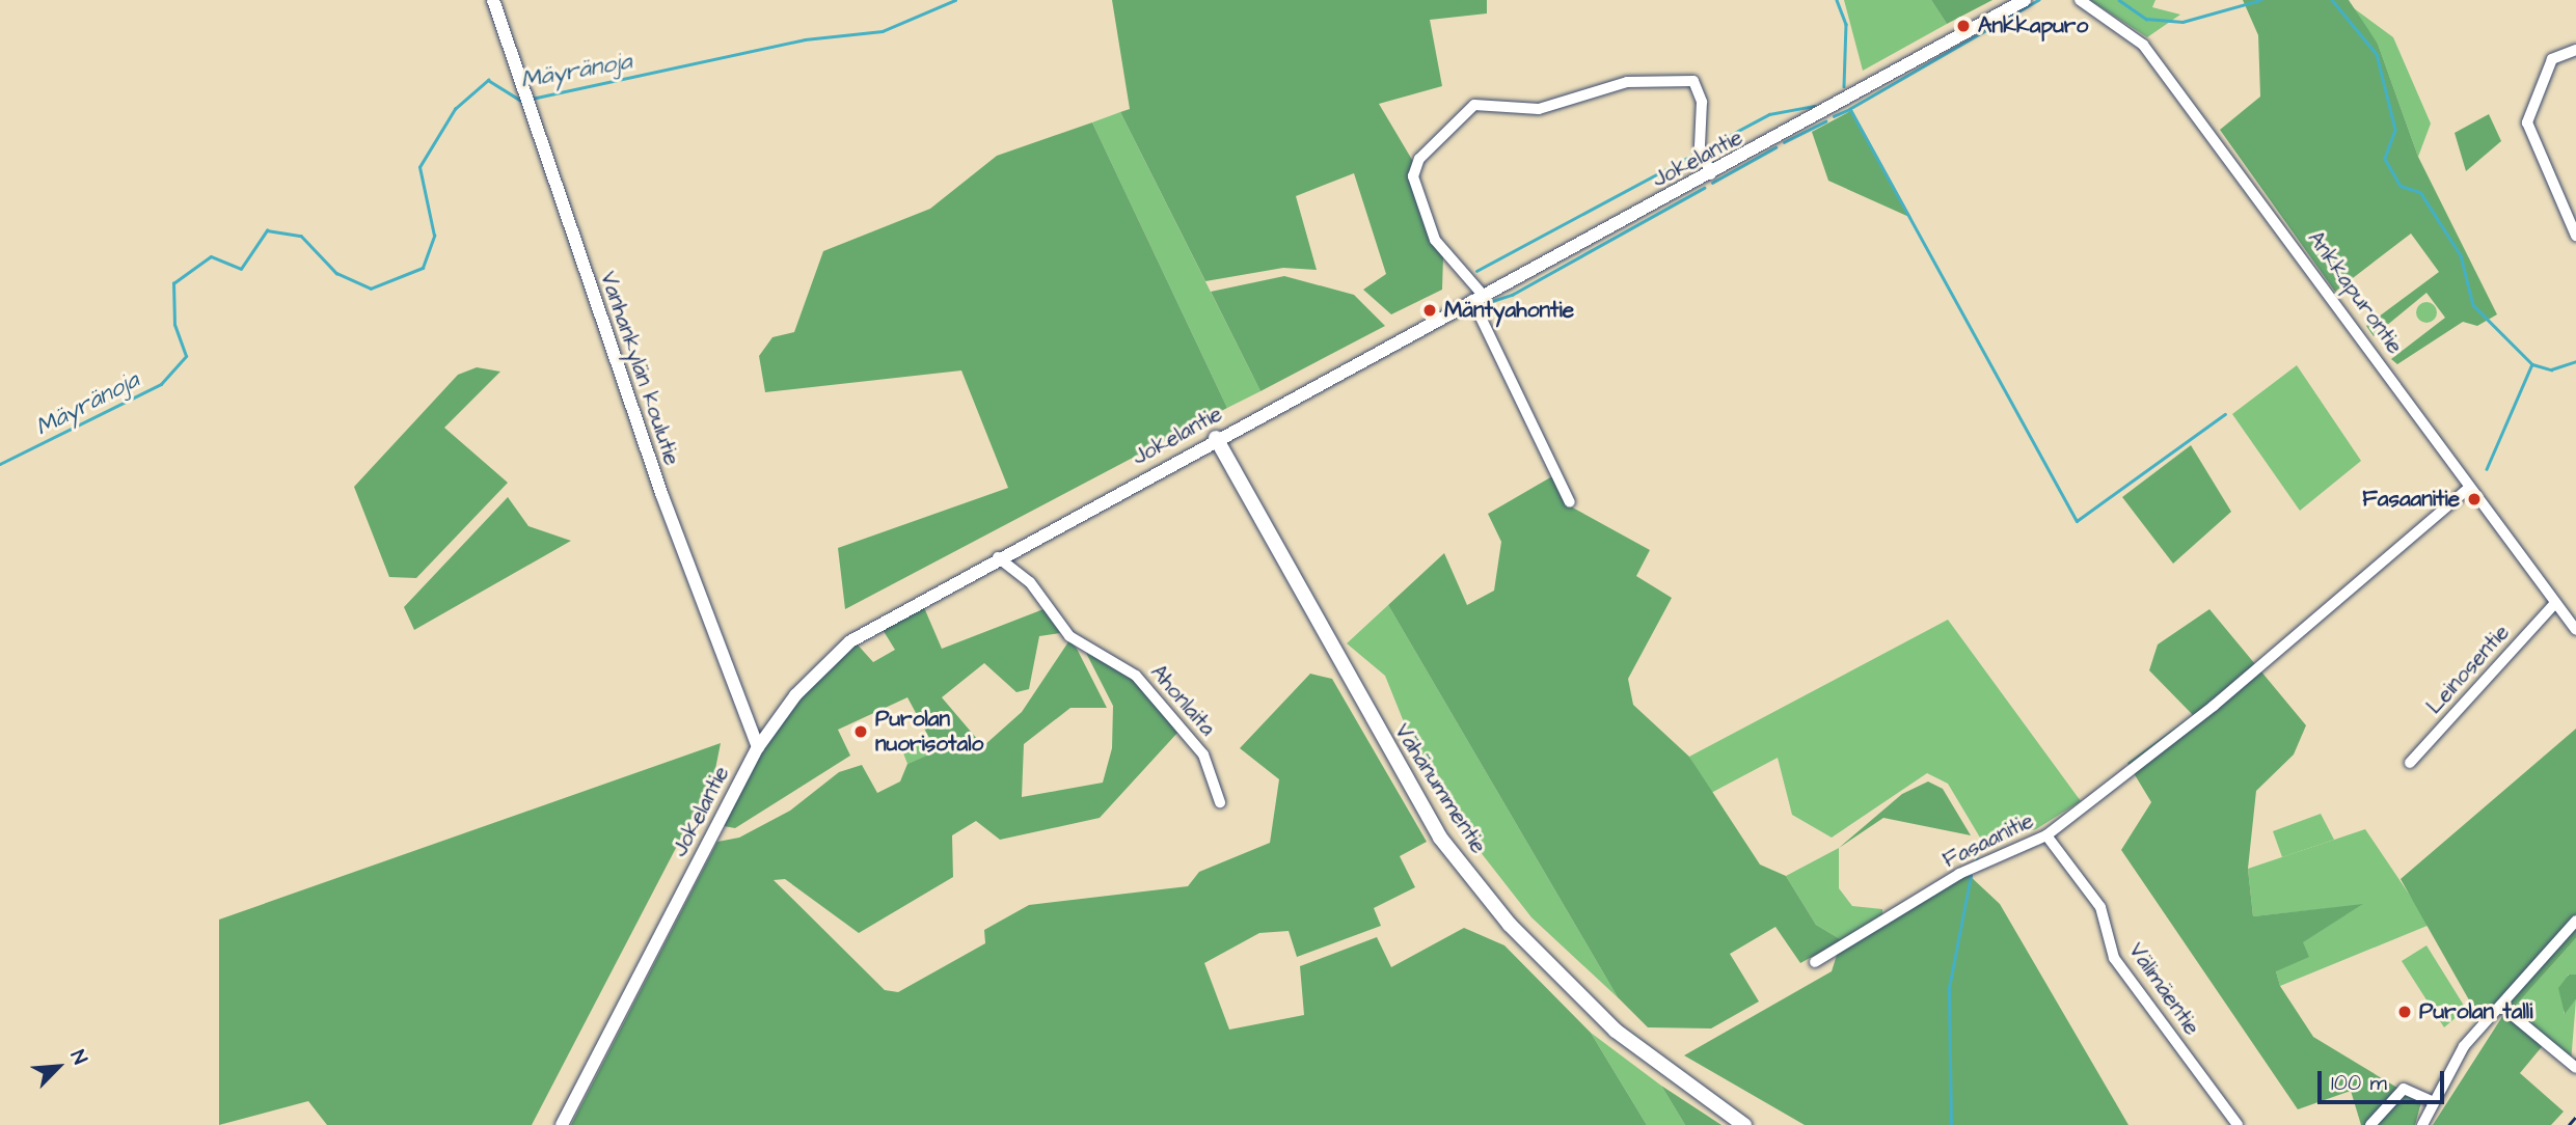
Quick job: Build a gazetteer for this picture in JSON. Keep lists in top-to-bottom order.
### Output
{
  "streets": {
    "main road": ["Vähänummentie"],
    "street": [
      "Jokelantie",
      "Ankkapurontie",
      "Vanhankylän koulutie",
      "Leinosentie",
      "Ahonlaita",
      "Fasaanitie",
      "Välimäentie"
    ]
  },
  "crossings": [
    ["Jokelantie", "Vanhankylän koulutie"],
    ["Jokelantie", "Ahonlaita"],
    ["Jokelantie", "Vähänummentie"],
    ["Ankkapurontie", "Leinosentie"],
    ["Ankkapurontie", "Fasaanitie"],
    ["Fasaanitie", "Välimäentie"]
  ],
  "water": ["Mäyränoja"],
  "places": [
    "Ankkapuro",
    "Mäntyahontie",
    "Fasaanitie",
    "Purolan nuorisotalo",
    "Purolan talli"
  ],
  "scale_bar": "100 m",
  "north": "top right"
}
